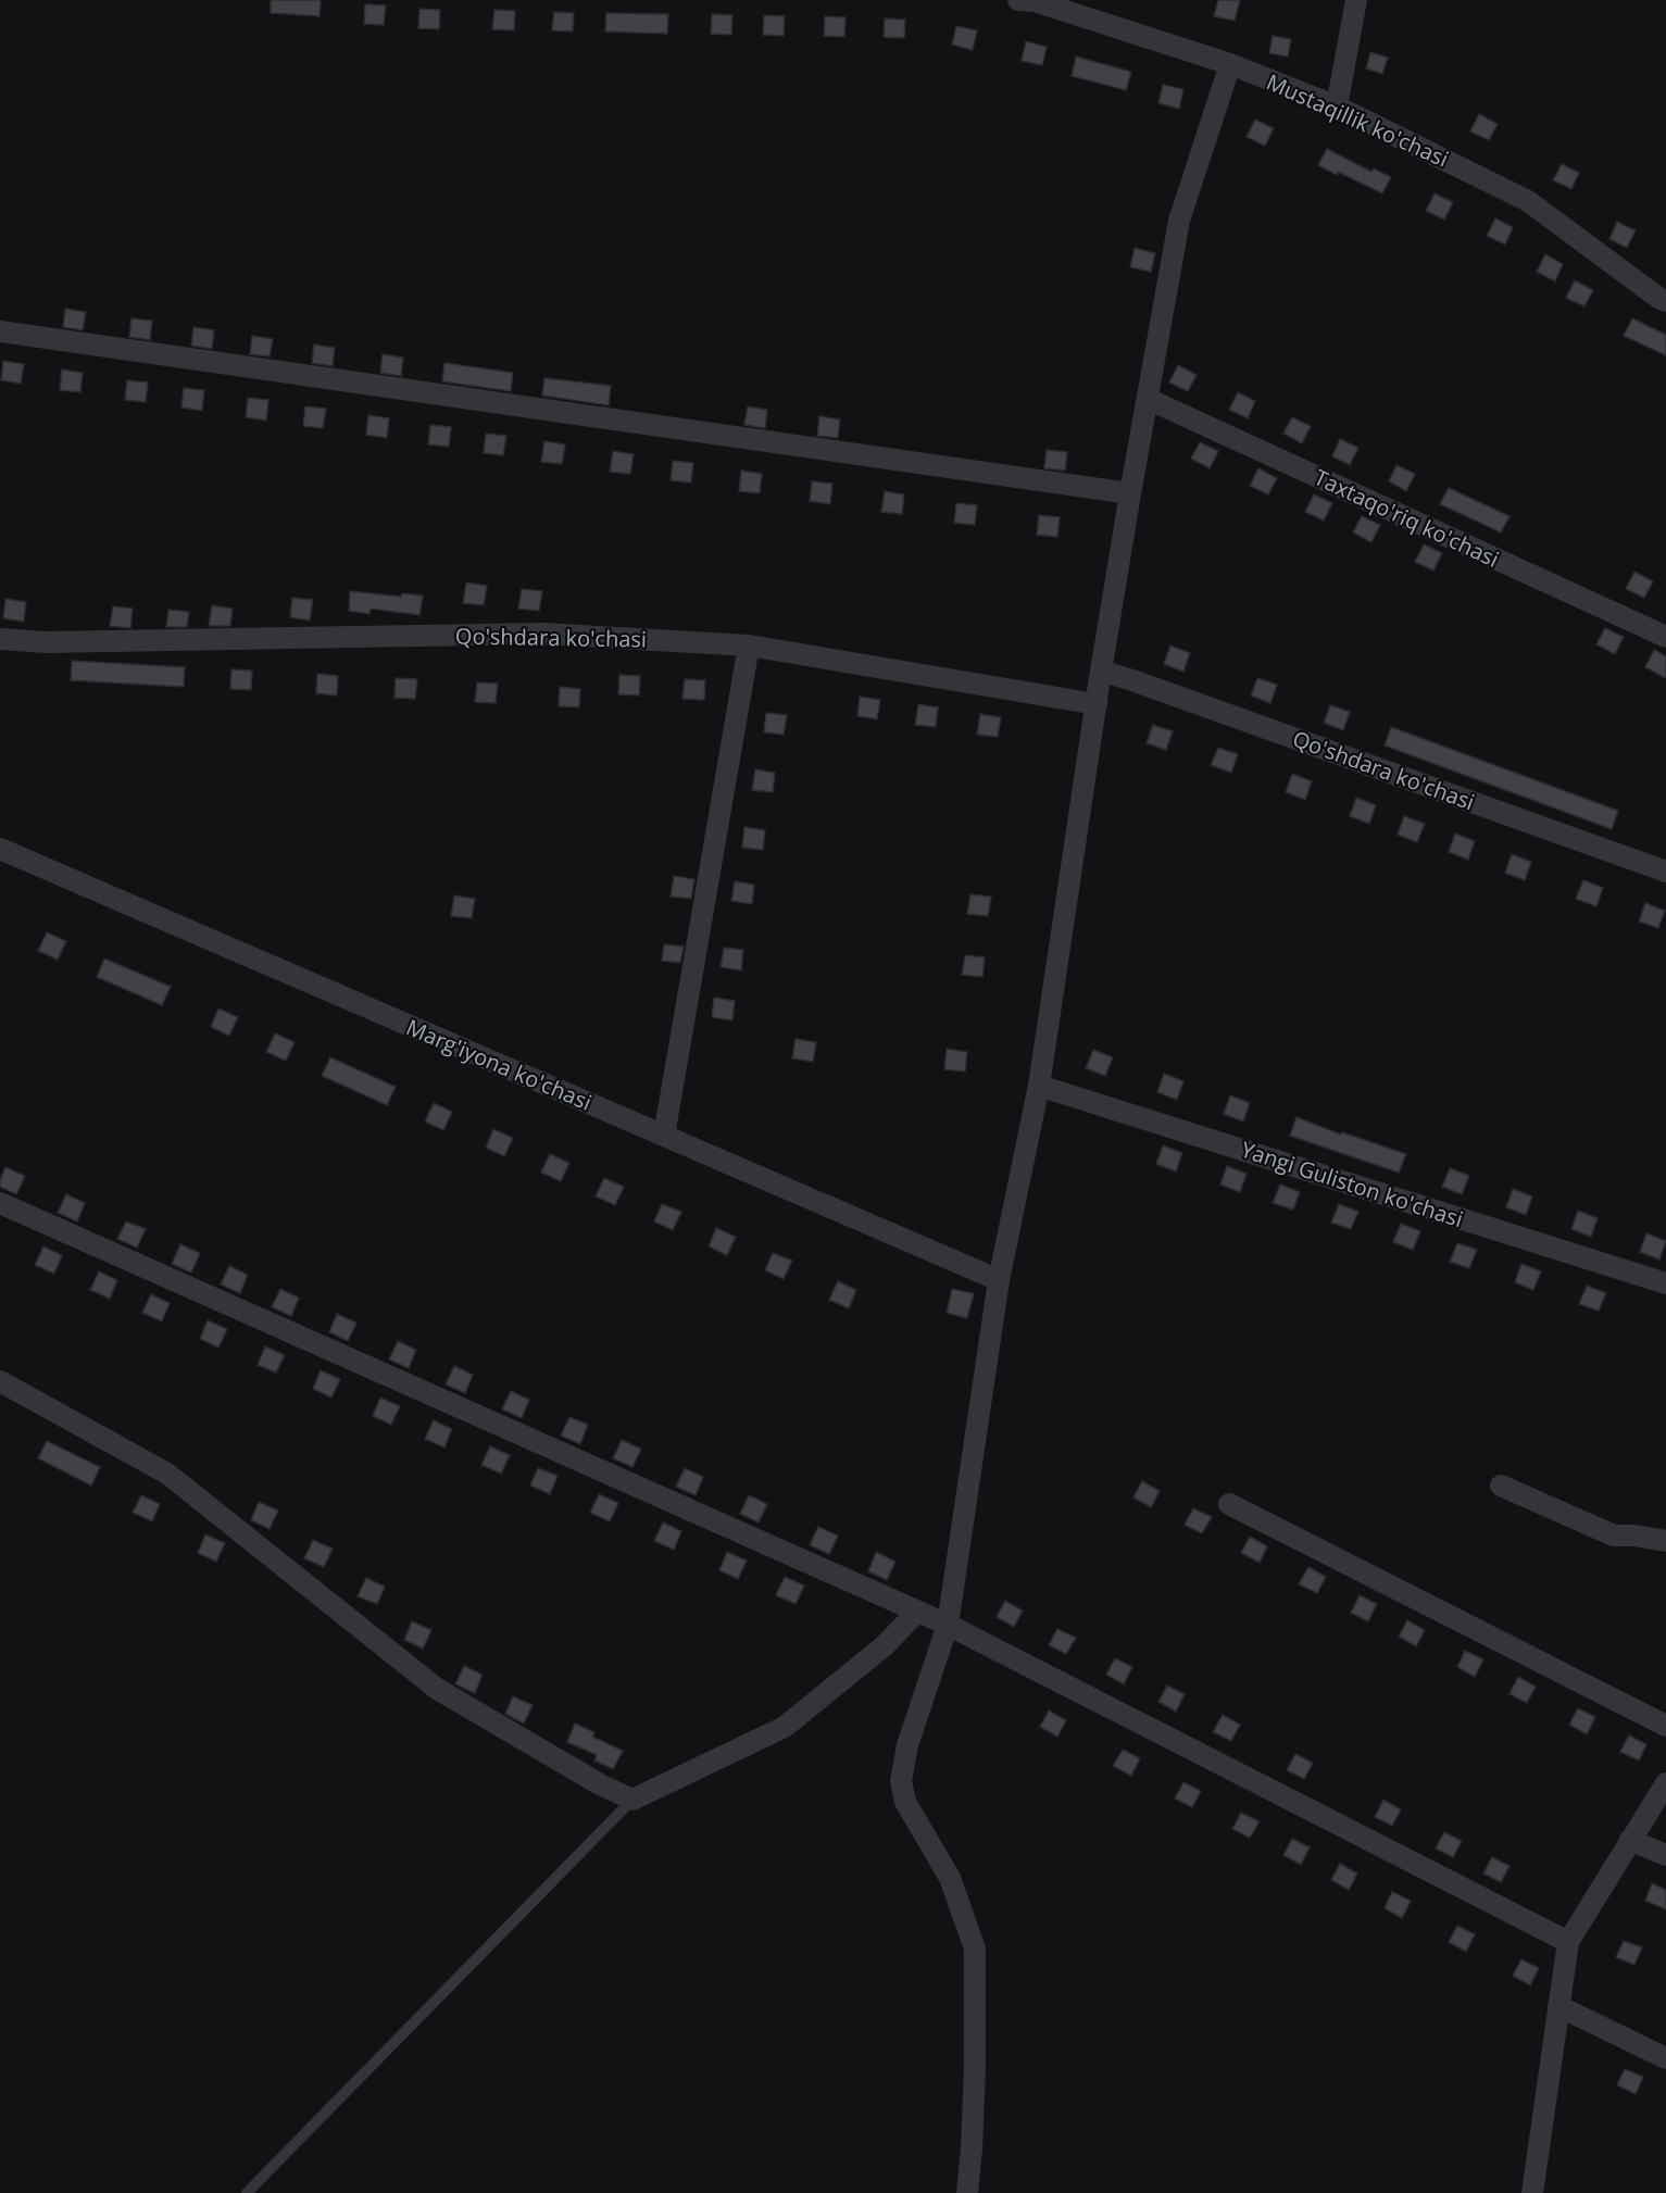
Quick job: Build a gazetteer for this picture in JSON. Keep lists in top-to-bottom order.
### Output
{
  "streets": {
    "street": [
      "Mustaqillik ko'chasi",
      "Taxtaqo'riq ko'chasi",
      "Qo'shdara ko'chasi",
      "Marg'iyona ko'chasi",
      "Yangi Guliston ko'chasi"
    ]
  }
}
